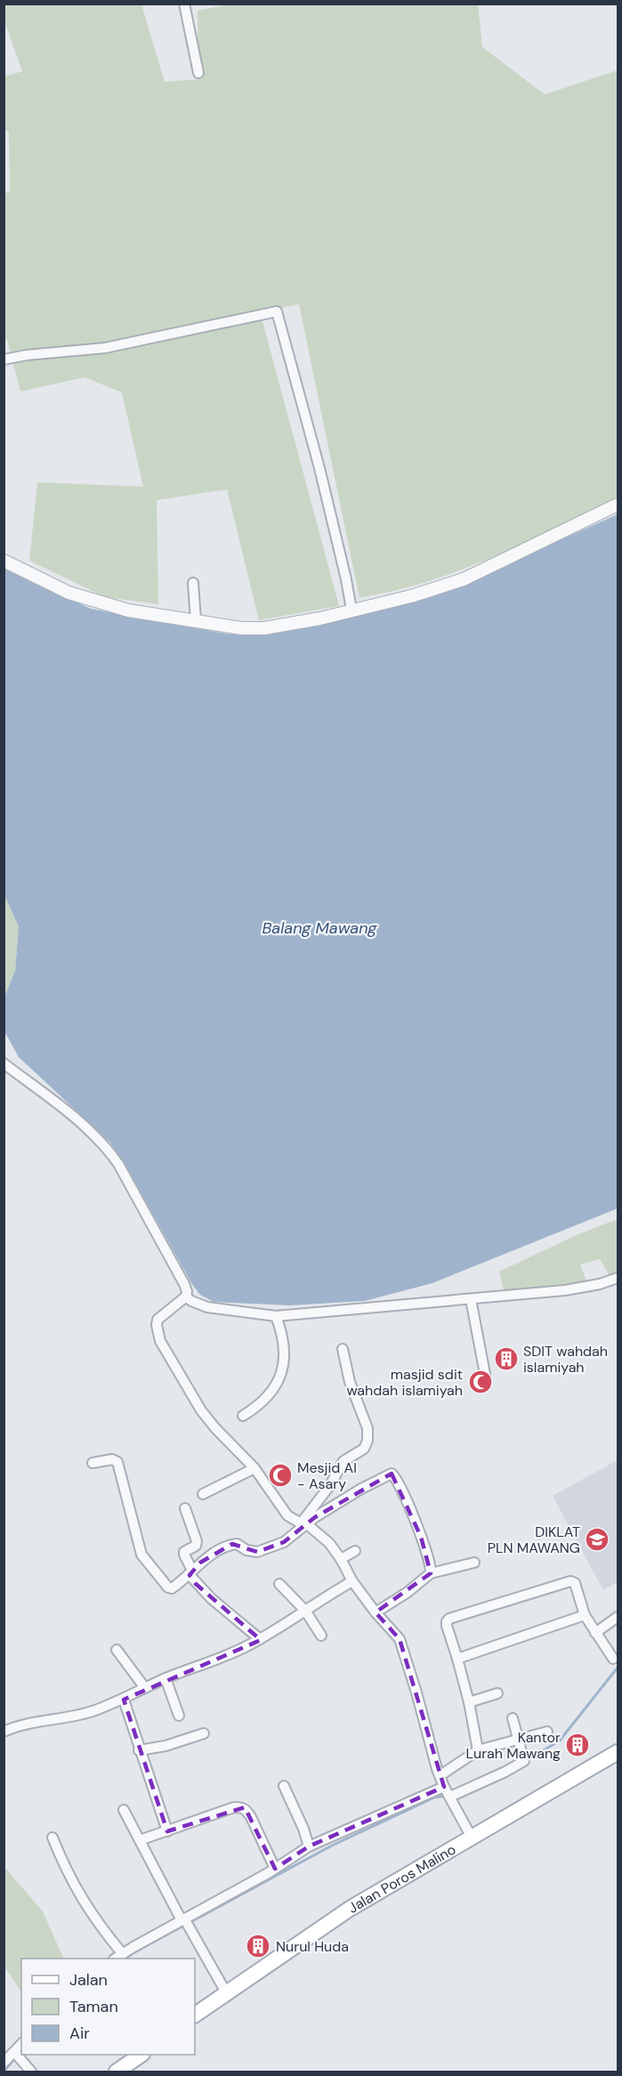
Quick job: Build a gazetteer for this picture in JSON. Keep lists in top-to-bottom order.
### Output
{
  "streets": {
    "main road": ["Jalan Poros Malino"]
  },
  "water": ["Balang Mawang"],
  "places": {
    "building": ["SDIT wahdah islamiyah", "Kantor Lurah Mawang", "Nurul Huda"],
    "mosque": ["masjid sdit wahdah islamiyah", "Mesjid Al - Asary"],
    "school or university": ["DIKLAT PLN MAWANG"]
  },
  "legend": ["Jalan", "Taman", "Air"]
}
